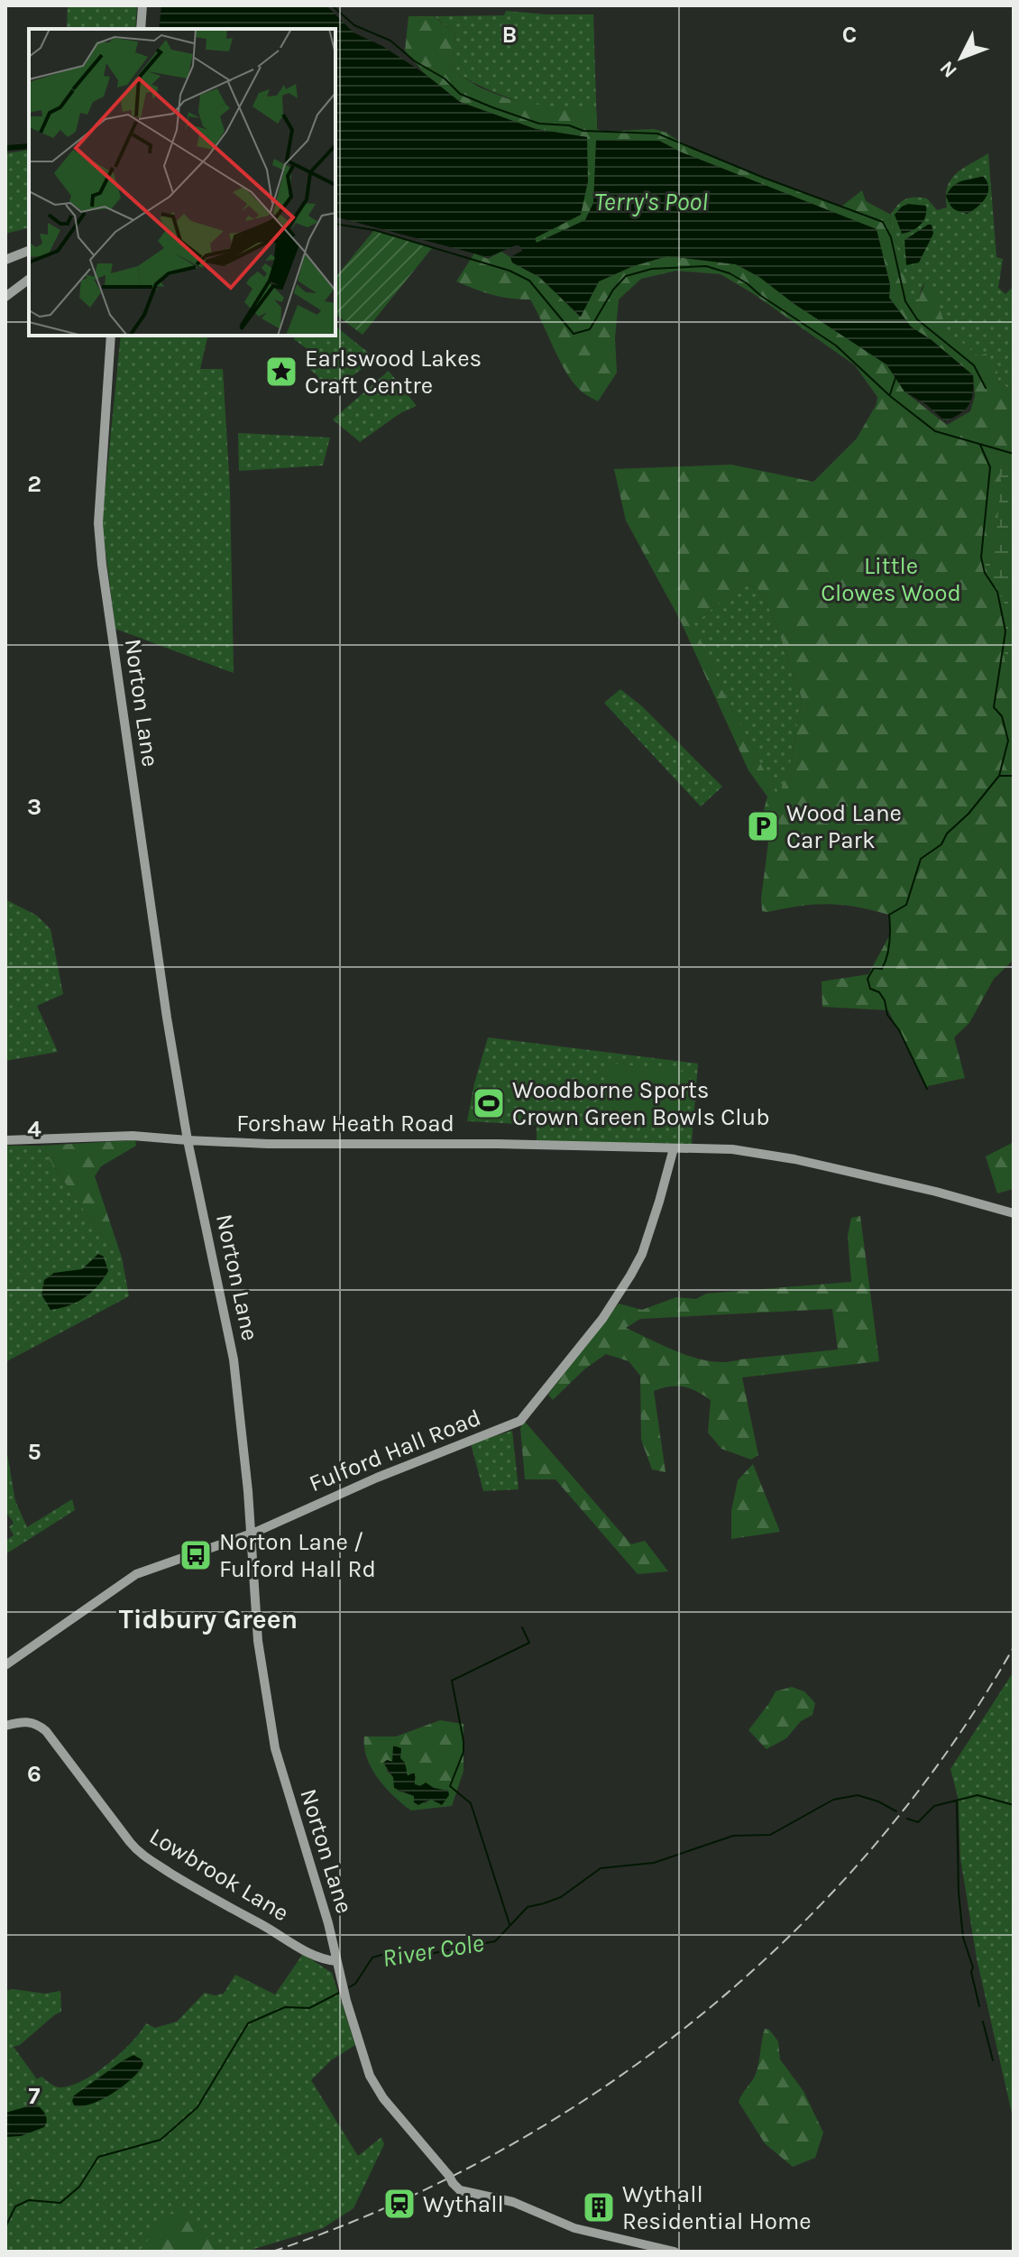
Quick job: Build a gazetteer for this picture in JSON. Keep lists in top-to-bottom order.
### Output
{
  "streets": {
    "street": [
      "Norton Lane",
      "Forshaw Heath Road",
      "Fulford Hall Road",
      "Lowbrook Lane"
    ]
  },
  "crossings": [
    ["Norton Lane", "Forshaw Heath Road"],
    ["Norton Lane", "Fulford Hall Road"],
    ["Norton Lane", "Lowbrook Lane"],
    ["Forshaw Heath Road", "Fulford Hall Road"]
  ],
  "districts": ["Tidbury Green"],
  "water": ["Terry's Pool", "River Cole"],
  "parks": ["Little Clowes Wood"],
  "places": {
    "place": ["Earlswood Lakes Craft Centre"],
    "parking": ["Wood Lane Car Park"],
    "sports": ["Woodborne Sports Crown Green Bowls Club"],
    "bus stop": ["Norton Lane / Fulford Hall Rd"],
    "station": ["Wythall"],
    "building": ["Wythall Residential Home"]
  },
  "north": "bottom left",
  "grid": {
    "columns": ["B", "C"],
    "rows": [
      "2",
      "3",
      "4",
      "5",
      "6",
      "7"
    ]
  }
}
